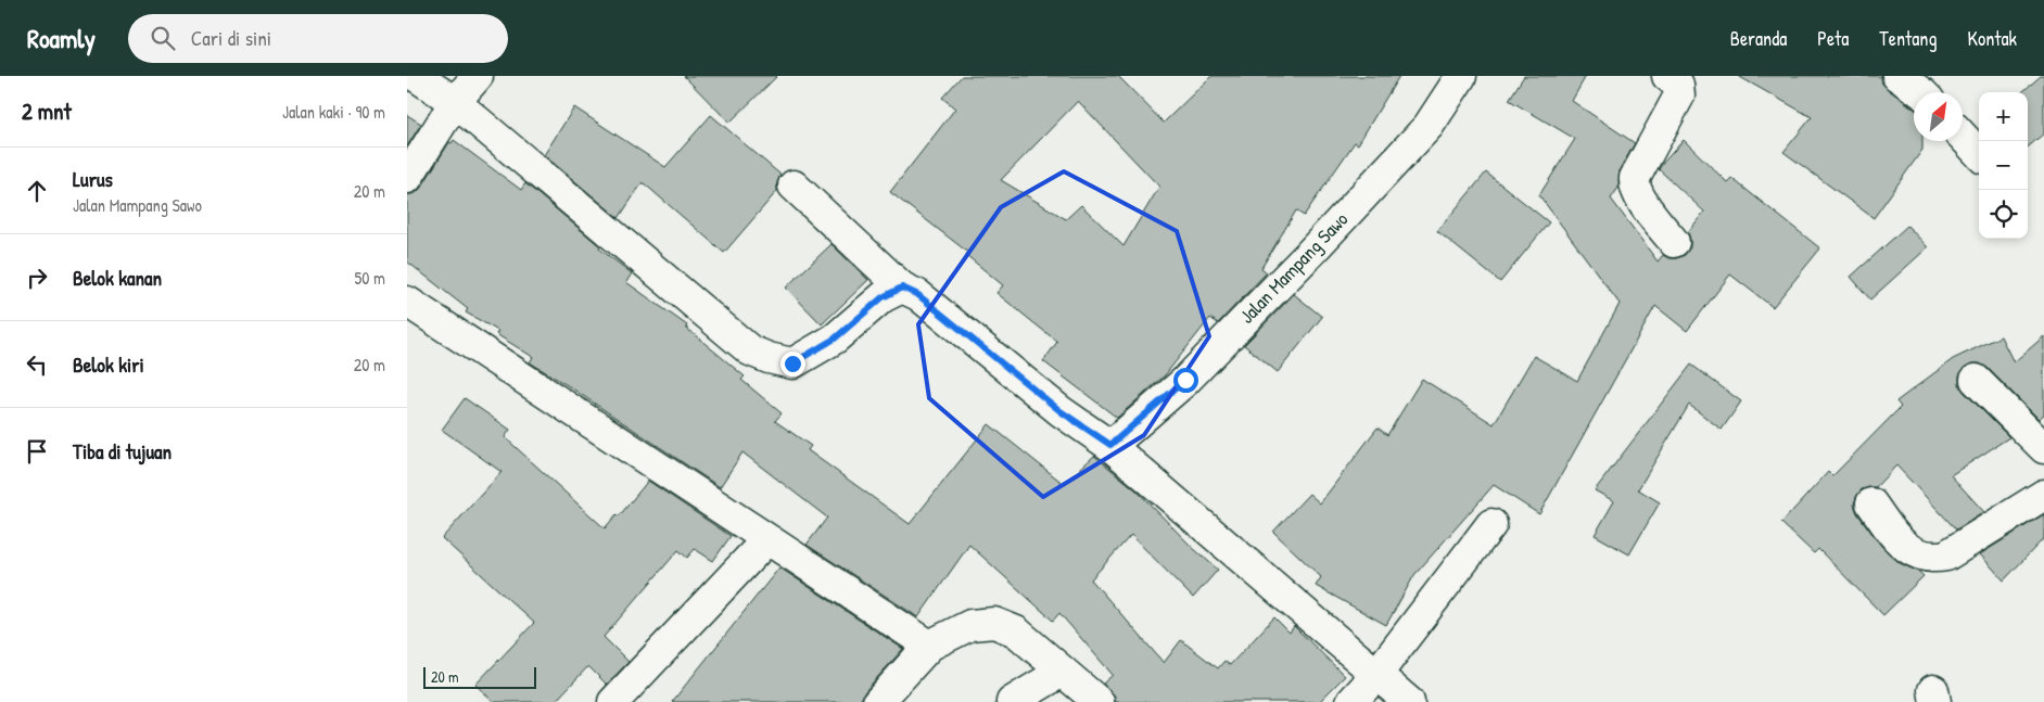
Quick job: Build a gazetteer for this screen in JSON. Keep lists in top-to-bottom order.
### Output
{
  "streets": {
    "street": ["Jalan Mampang Sawo"]
  },
  "scale_bar": "20 m",
  "north": "top right",
  "page": {
    "header": "Roamly",
    "search": "Cari di sini",
    "nav": [
      "Beranda",
      "Peta",
      "Tentang",
      "Kontak"
    ],
    "heading": ["2 mnt", "Jalan kaki · 90 m"],
    "map_buttons": ["+", "−"],
    "list": [
      ["Lurus", "Jalan Mampang Sawo", "20 m"],
      ["Belok kanan", "50 m"],
      ["Belok kiri", "20 m"],
      "Tiba di tujuan"
    ],
    "scale": "20 m"
  }
}
